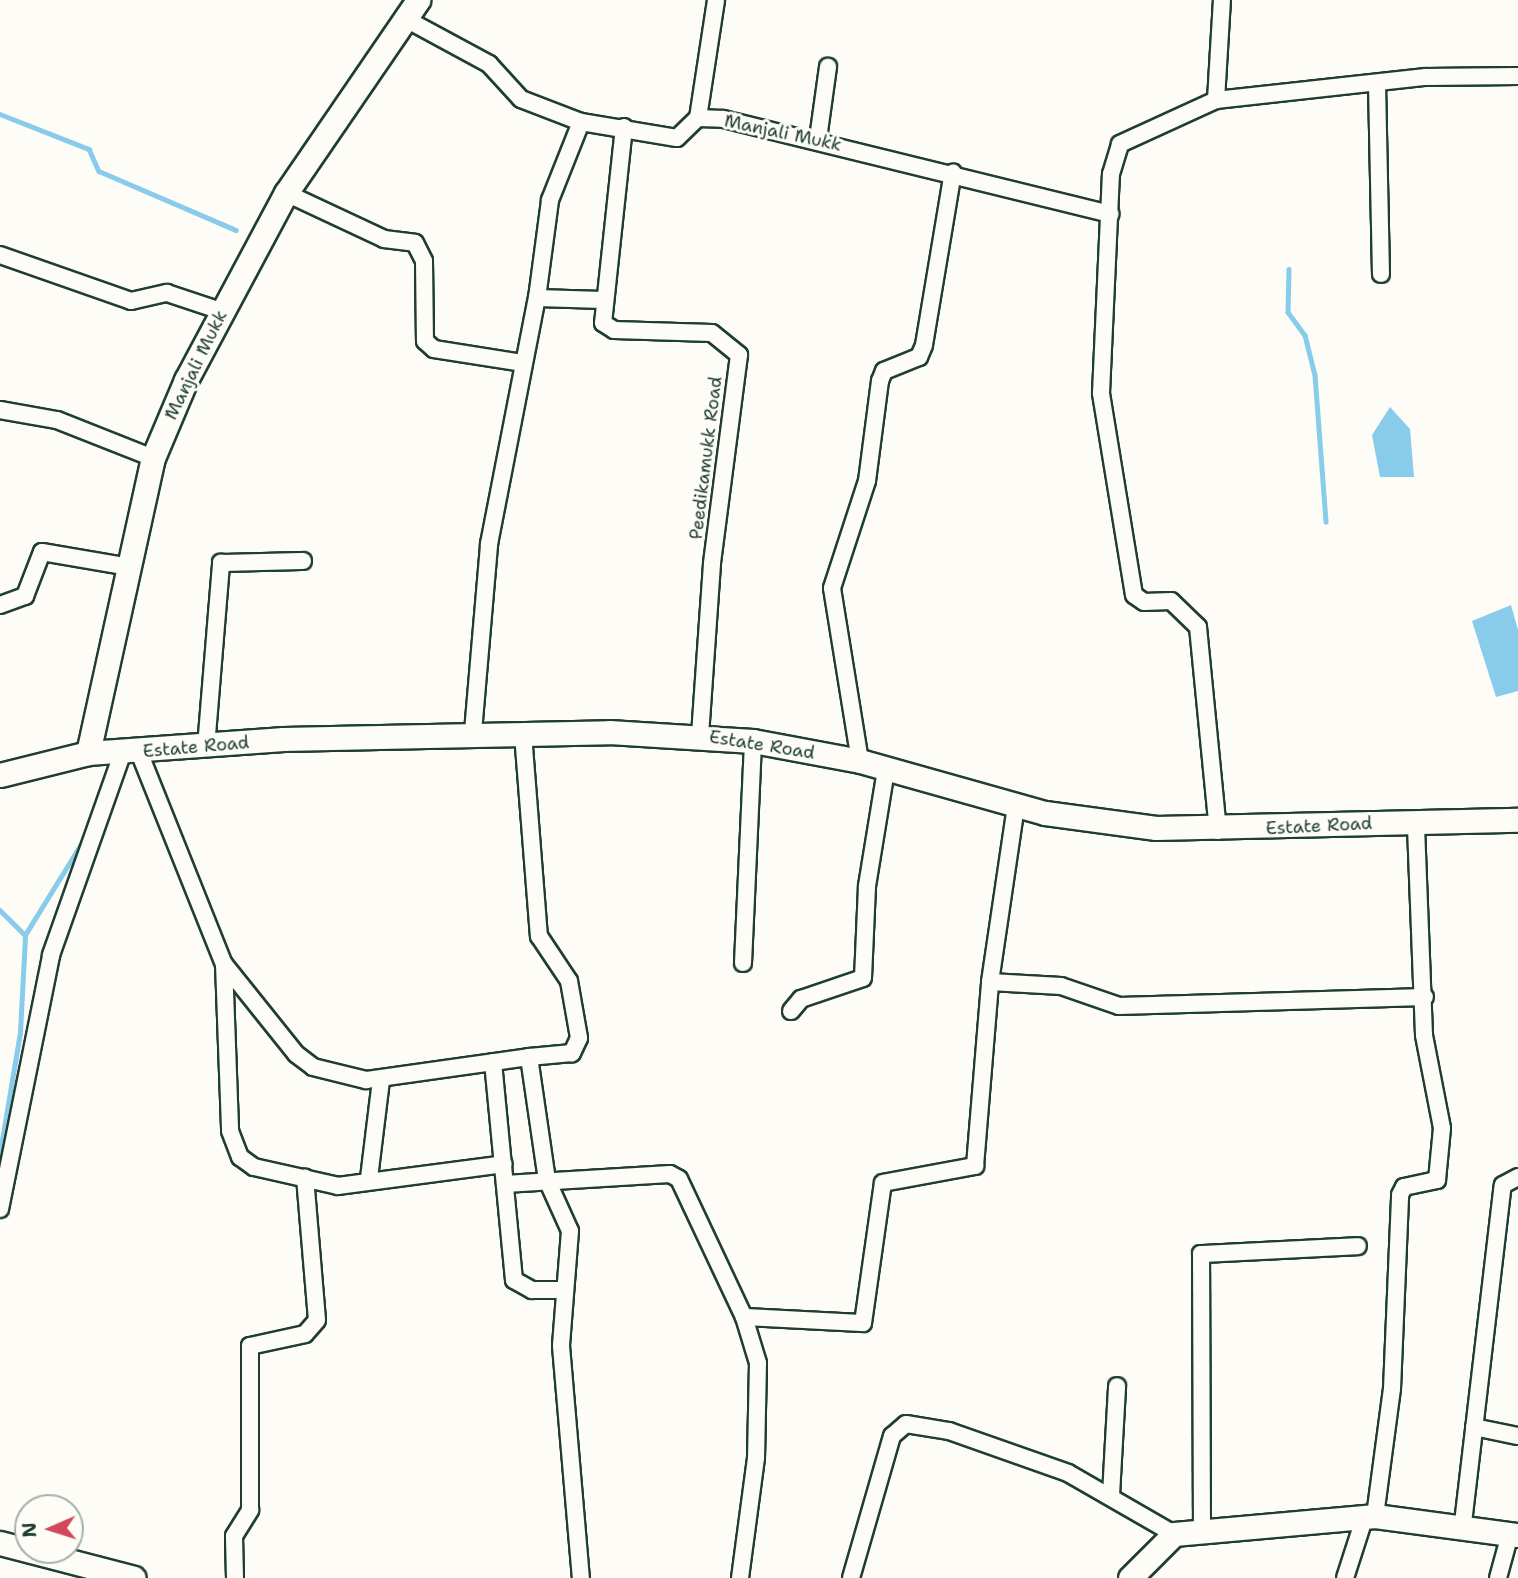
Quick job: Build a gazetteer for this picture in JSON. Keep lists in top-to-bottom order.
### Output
{
  "streets": {
    "street": ["Manjali Mukk", "Peedikamukk Road", "Estate Road"]
  },
  "crossings": [
    ["Manjali Mukk", "Estate Road"],
    ["Peedikamukk Road", "Estate Road"]
  ],
  "north": "left"
}
